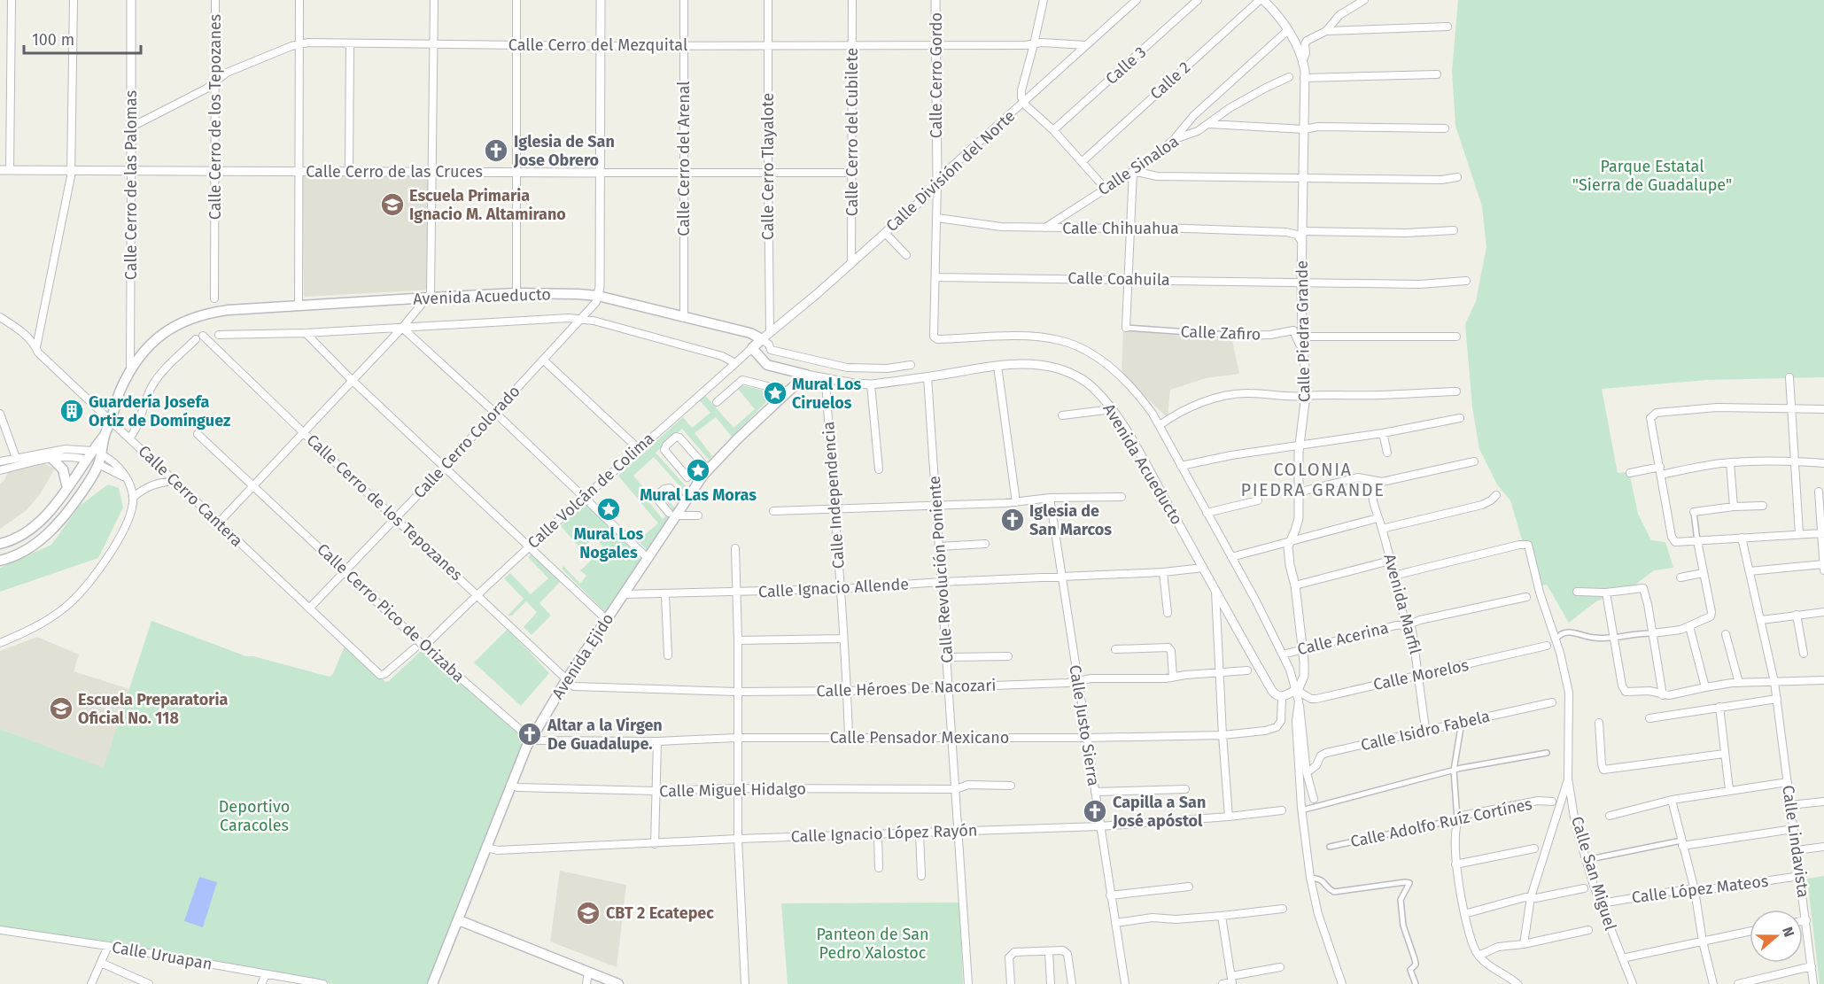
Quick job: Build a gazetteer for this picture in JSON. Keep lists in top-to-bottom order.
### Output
{
  "streets": {
    "main road": ["Avenida Acueducto", "Calle Volcán de Colima", "Avenida Ejido"],
    "street": [
      "Calle Cerro del Mezquital",
      "Calle 3",
      "Calle Cerro Gordo",
      "Calle 2",
      "Calle Cerro de los Tepozanes",
      "Calle Cerro del Cubilete",
      "Calle Cerro del Arenal",
      "Calle Sinaloa",
      "Calle Cerro Tlayalote",
      "Calle División del Norte",
      "Calle Cerro de las Cruces",
      "Calle Cerro de las Palomas",
      "Calle Chihuahua",
      "Calle Coahuila",
      "Calle Piedra Grande",
      "Calle Zafiro",
      "Calle Cerro Colorado",
      "Calle Independencia",
      "Calle Cerro Cantera",
      "Calle Revolución Poniente",
      "Calle Ignacio Allende",
      "Avenida Marfil",
      "Calle Cerro Pico de Orizaba",
      "Calle Acerina",
      "Calle Morelos",
      "Calle Héroes De Nacozari",
      "Calle Justo Sierra",
      "Calle Isidro Fabela",
      "Calle Pensador Mexicano",
      "Calle Miguel Hidalgo",
      "Calle Adolfo Ruíz Cortínes",
      "Calle Ignacio López Rayón",
      "Calle Lindavista",
      "Calle San Miguel",
      "Calle López Mateos",
      "Calle Uruapan"
    ]
  },
  "crossings": [
    ["Calle Cerro del Mezquital", "Calle Cerro Gordo"],
    ["Calle Cerro del Mezquital", "Calle Cerro de los Tepozanes"],
    ["Calle Cerro del Mezquital", "Calle Cerro del Cubilete"],
    ["Calle Cerro del Mezquital", "Calle Cerro del Arenal"],
    ["Calle Cerro del Mezquital", "Calle Cerro Tlayalote"],
    ["Calle Cerro del Mezquital", "Calle División del Norte"],
    ["Calle Cerro del Mezquital", "Calle Cerro de las Palomas"],
    ["Calle Cerro Gordo", "Calle División del Norte"],
    ["Calle 2", "Calle Piedra Grande"],
    ["Calle Cerro de los Tepozanes", "Calle Cerro de las Cruces"],
    ["Calle Cerro de los Tepozanes", "Calle Cerro Colorado"],
    ["Calle Cerro de los Tepozanes", "Calle Volcán de Colima"],
    ["Calle Cerro de los Tepozanes", "Avenida Ejido"],
    ["Calle Cerro de los Tepozanes", "Calle Héroes De Nacozari"],
    ["Calle Cerro del Cubilete", "Calle División del Norte"],
    ["Calle Cerro del Cubilete", "Calle Cerro de las Cruces"],
    ["Calle Cerro del Arenal", "Calle Cerro de las Cruces"],
    ["Calle Cerro del Arenal", "Avenida Acueducto"],
    ["Calle Sinaloa", "Calle Chihuahua"],
    ["Calle Cerro Tlayalote", "Calle División del Norte"],
    ["Calle Cerro Tlayalote", "Calle Cerro de las Cruces"],
    ["Calle División del Norte", "Calle Chihuahua"],
    ["Calle División del Norte", "Calle Coahuila"],
    ["Calle División del Norte", "Avenida Acueducto"],
    ["Calle División del Norte", "Calle Volcán de Colima"],
    ["Calle Cerro de las Cruces", "Calle Cerro de las Palomas"],
    ["Calle Cerro de las Palomas", "Avenida Acueducto"],
    ["Calle Chihuahua", "Calle Piedra Grande"],
    ["Calle Coahuila", "Calle Piedra Grande"],
    ["Avenida Acueducto", "Calle Piedra Grande"],
    ["Avenida Acueducto", "Calle Cerro Colorado"],
    ["Avenida Acueducto", "Calle Volcán de Colima"],
    ["Avenida Acueducto", "Calle Independencia"],
    ["Avenida Acueducto", "Calle Cerro Cantera"],
    ["Avenida Acueducto", "Calle Revolución Poniente"],
    ["Avenida Acueducto", "Calle Ignacio Allende"],
    ["Avenida Acueducto", "Calle Acerina"],
    ["Avenida Acueducto", "Avenida Ejido"],
    ["Avenida Acueducto", "Calle Morelos"],
    ["Avenida Acueducto", "Calle Pensador Mexicano"],
    ["Calle Piedra Grande", "Calle Zafiro"],
    ["Calle Piedra Grande", "Calle Acerina"],
    ["Calle Piedra Grande", "Calle Morelos"],
    ["Calle Cerro Colorado", "Calle Cerro Cantera"],
    ["Calle Cerro Colorado", "Calle Cerro Pico de Orizaba"],
    ["Calle Volcán de Colima", "Calle Cerro Pico de Orizaba"],
    ["Calle Independencia", "Calle Ignacio Allende"],
    ["Calle Independencia", "Calle Héroes De Nacozari"],
    ["Calle Independencia", "Calle Pensador Mexicano"],
    ["Calle Revolución Poniente", "Calle Ignacio Allende"],
    ["Calle Revolución Poniente", "Calle Héroes De Nacozari"],
    ["Calle Revolución Poniente", "Calle Pensador Mexicano"],
    ["Calle Revolución Poniente", "Calle Miguel Hidalgo"],
    ["Calle Revolución Poniente", "Calle Ignacio López Rayón"],
    ["Calle Ignacio Allende", "Avenida Ejido"],
    ["Calle Ignacio Allende", "Calle Justo Sierra"],
    ["Avenida Marfil", "Calle Acerina"],
    ["Avenida Marfil", "Calle Morelos"],
    ["Avenida Marfil", "Calle Isidro Fabela"],
    ["Avenida Marfil", "Calle San Miguel"],
    ["Calle Cerro Pico de Orizaba", "Avenida Ejido"],
    ["Calle Cerro Pico de Orizaba", "Calle Pensador Mexicano"],
    ["Avenida Ejido", "Calle Héroes De Nacozari"],
    ["Avenida Ejido", "Calle Pensador Mexicano"],
    ["Avenida Ejido", "Calle Miguel Hidalgo"],
    ["Avenida Ejido", "Calle Ignacio López Rayón"],
    ["Calle Héroes De Nacozari", "Calle Justo Sierra"],
    ["Calle Justo Sierra", "Calle Pensador Mexicano"],
    ["Calle Justo Sierra", "Calle Ignacio López Rayón"],
    ["Calle Lindavista", "Calle López Mateos"],
    ["Calle San Miguel", "Calle López Mateos"]
  ],
  "districts": ["COLONIA PIEDRA GRANDE"],
  "parks": ["Parque Estatal \"Sierra de Guadalupe\"", "Deportivo Caracoles", "Panteon de San Pedro Xalostoc"],
  "places": {
    "church": [
      "Iglesia de San Jose Obrero",
      "Iglesia de San Marcos",
      "Altar a la Virgen De Guadalupe.",
      "Capilla a San José apóstol"
    ],
    "school or university": ["Escuela Primaria Ignacio M. Altamirano", "Escuela Preparatoria Oficial No. 118", "CBT 2 Ecatepec"],
    "place": ["Mural Los Ciruelos", "Mural Las Moras", "Mural Los Nogales"],
    "building": ["Guardería Josefa Ortiz de Domínguez"]
  },
  "scale_bar": "100 m",
  "north": "right"
}
